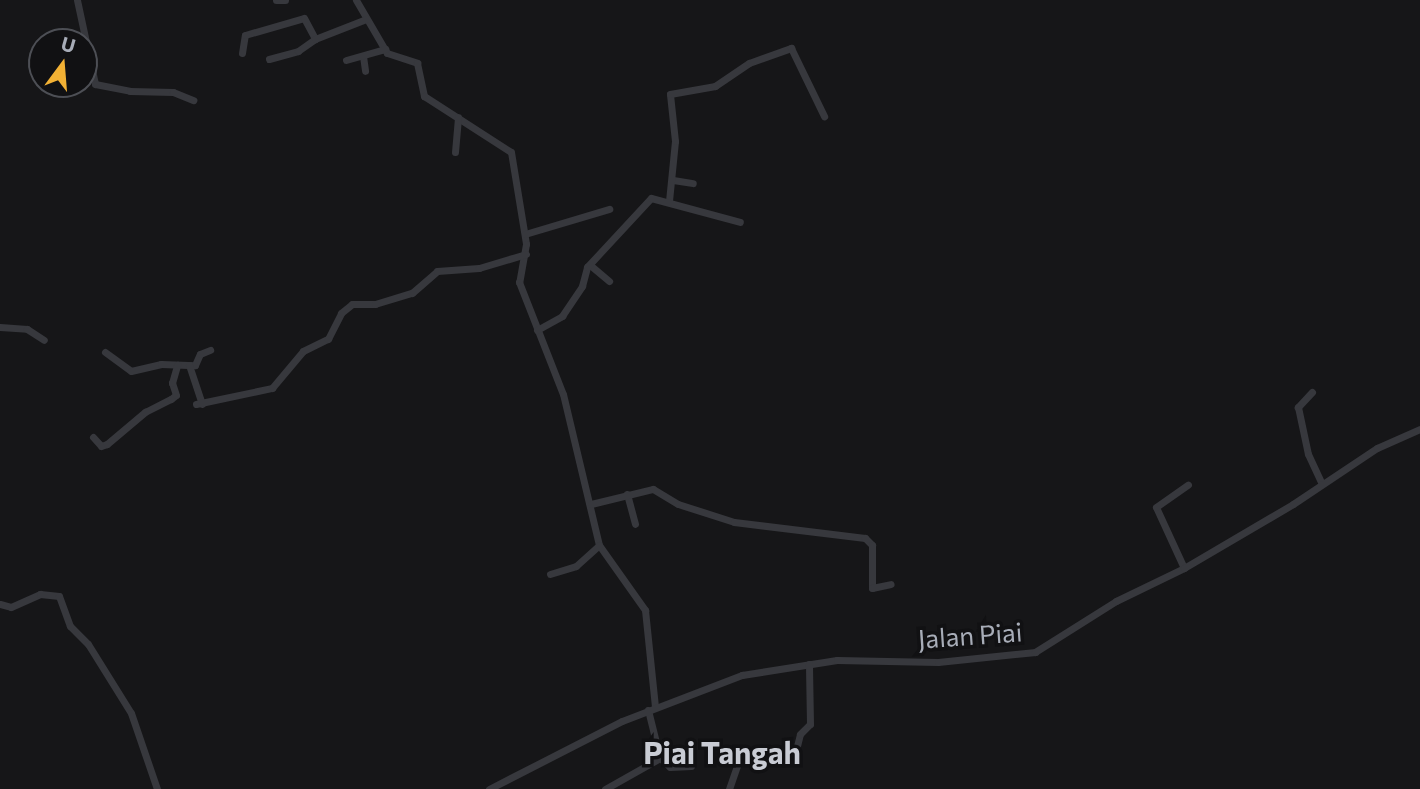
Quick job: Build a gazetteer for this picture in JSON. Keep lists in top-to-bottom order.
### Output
{
  "streets": {
    "street": ["Jalan Piai"]
  },
  "districts": ["Piai Tangah"],
  "north": "top"
}
